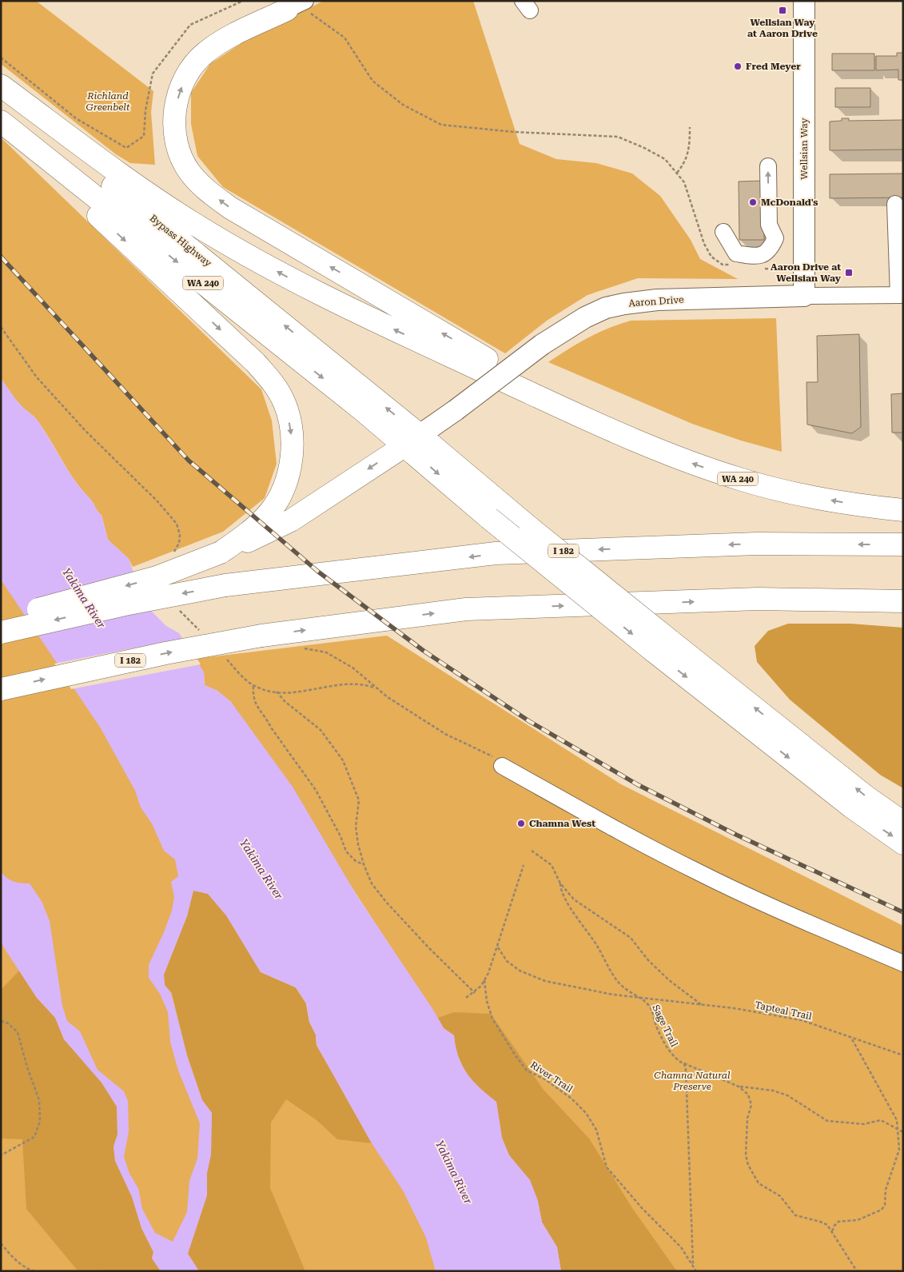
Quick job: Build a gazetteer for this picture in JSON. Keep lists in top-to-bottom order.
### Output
{
  "streets": {
    "highway": ["Bypass Highway", "WA 240", "I 182"],
    "main road": ["Wellsian Way", "Aaron Drive"],
    "path": ["Tapteal Trail", "Sage Trail", "River Trail"]
  },
  "crossings": [
    ["Wellsian Way", "Aaron Drive"],
    ["Bypass Highway", "WA 240"],
    ["Bypass Highway", "Aaron Drive"],
    ["WA 240", "Aaron Drive"],
    ["Tapteal Trail", "Sage Trail"]
  ],
  "water": ["Yakima River"],
  "parks": ["Richland Greenbelt", "Chamna Natural Preserve"],
  "places": {
    "transit": ["Wellsian Way at Aaron Drive", "Aaron Drive at Wellsian Way"],
    "other": ["Fred Meyer", "McDonald's", "Chamna West"]
  }
}
